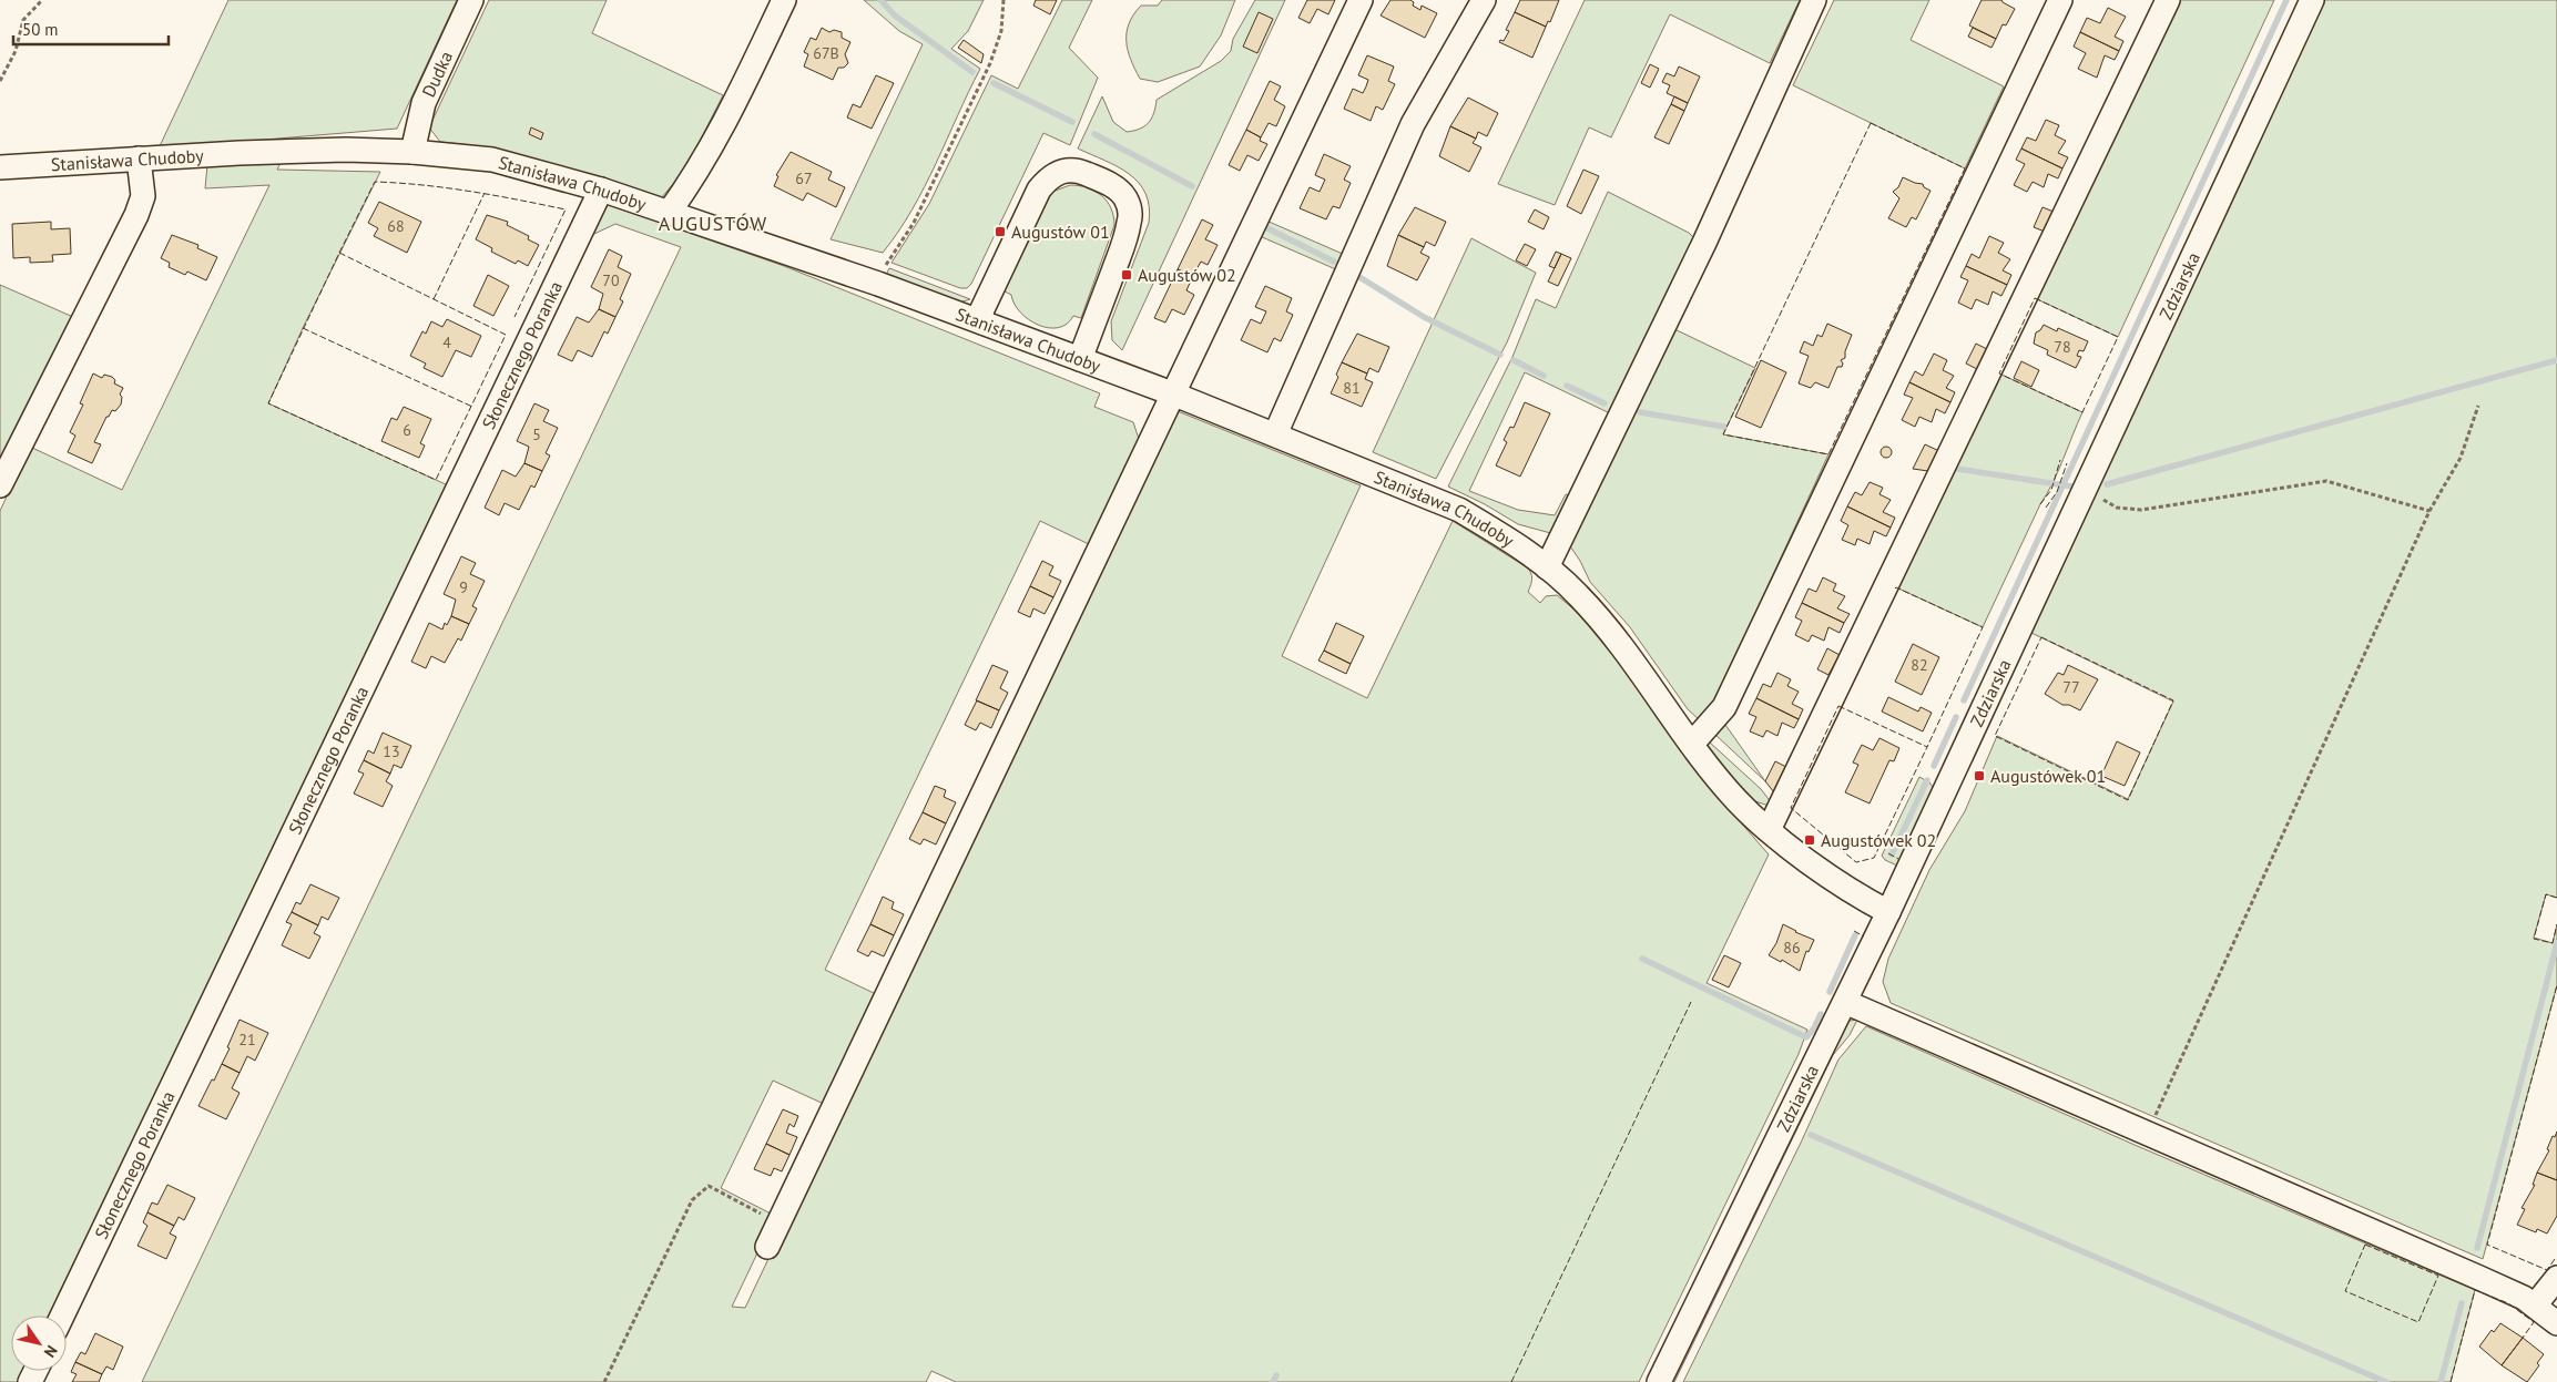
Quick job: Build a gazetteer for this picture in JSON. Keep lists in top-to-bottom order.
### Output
{
  "streets": {
    "street": [
      "Dudka",
      "Stanisława Chudoby",
      "Zdziarska",
      "Słonecznego Poranka"
    ]
  },
  "crossings": [
    ["Dudka", "Stanisława Chudoby"],
    ["Stanisława Chudoby", "Zdziarska"],
    ["Stanisława Chudoby", "Słonecznego Poranka"]
  ],
  "districts": ["AUGUSTÓW"],
  "places": {
    "transit": [
      "Augustów 01",
      "Augustów 02",
      "Augustówek 01",
      "Augustówek 02"
    ]
  },
  "house_numbers": [
    "67B",
    "67",
    "68",
    "70",
    "4",
    "78",
    "81",
    "6",
    "5",
    "9",
    "82",
    "77",
    "13",
    "86",
    "21"
  ],
  "scale_bar": "50 m",
  "north": "bottom right"
}
